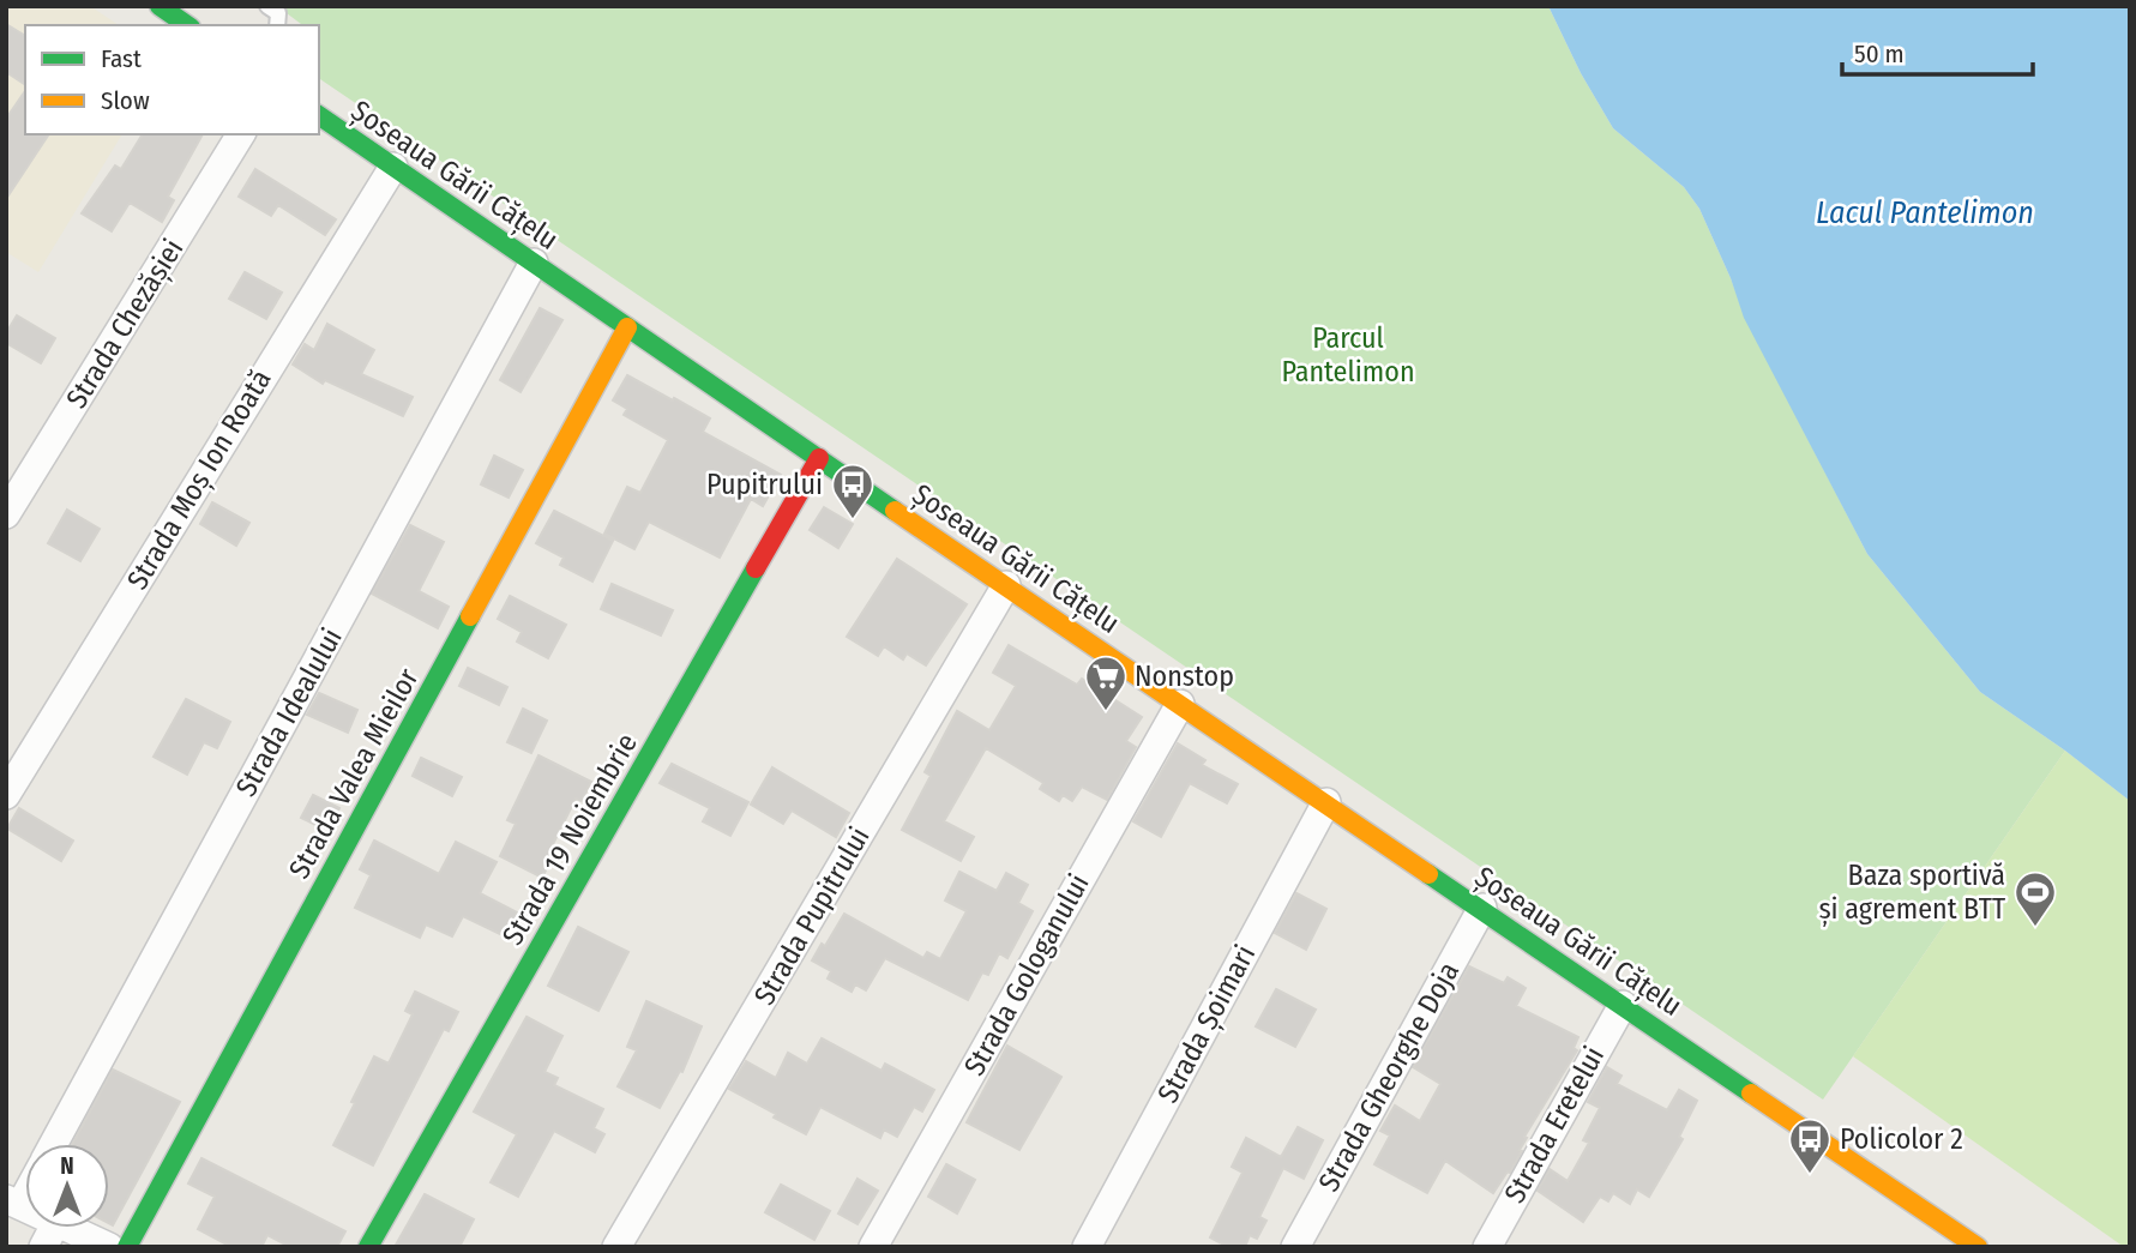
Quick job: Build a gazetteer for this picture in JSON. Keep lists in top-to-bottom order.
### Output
{
  "streets": {
    "main road": ["Șoseaua Gării Cățelu", "Strada Valea Mieilor", "Strada 19 Noiembrie"],
    "street": [
      "Strada Chezășiei",
      "Strada Moș Ion Roată",
      "Strada Idealului",
      "Strada Pupitrului",
      "Strada Gologanului",
      "Strada Șoimari",
      "Strada Gheorghe Doja",
      "Strada Eretelui"
    ]
  },
  "crossings": [
    ["Șoseaua Gării Cățelu", "Strada Moș Ion Roată"],
    ["Șoseaua Gării Cățelu", "Strada Idealului"],
    ["Șoseaua Gării Cățelu", "Strada Valea Mieilor"],
    ["Șoseaua Gării Cățelu", "Strada 19 Noiembrie"],
    ["Șoseaua Gării Cățelu", "Strada Pupitrului"],
    ["Șoseaua Gării Cățelu", "Strada Gologanului"],
    ["Șoseaua Gării Cățelu", "Strada Șoimari"],
    ["Șoseaua Gării Cățelu", "Strada Gheorghe Doja"],
    ["Șoseaua Gării Cățelu", "Strada Eretelui"]
  ],
  "water": ["Lacul Pantelimon"],
  "parks": ["Parcul Pantelimon"],
  "places": {
    "bus stop": ["Pupitrului", "Policolor 2"],
    "supermarket": ["Nonstop"],
    "sports": ["Baza sportivă și agrement BTT"]
  },
  "legend": ["Fast", "Slow"],
  "scale_bar": "50 m",
  "north": "top"
}
